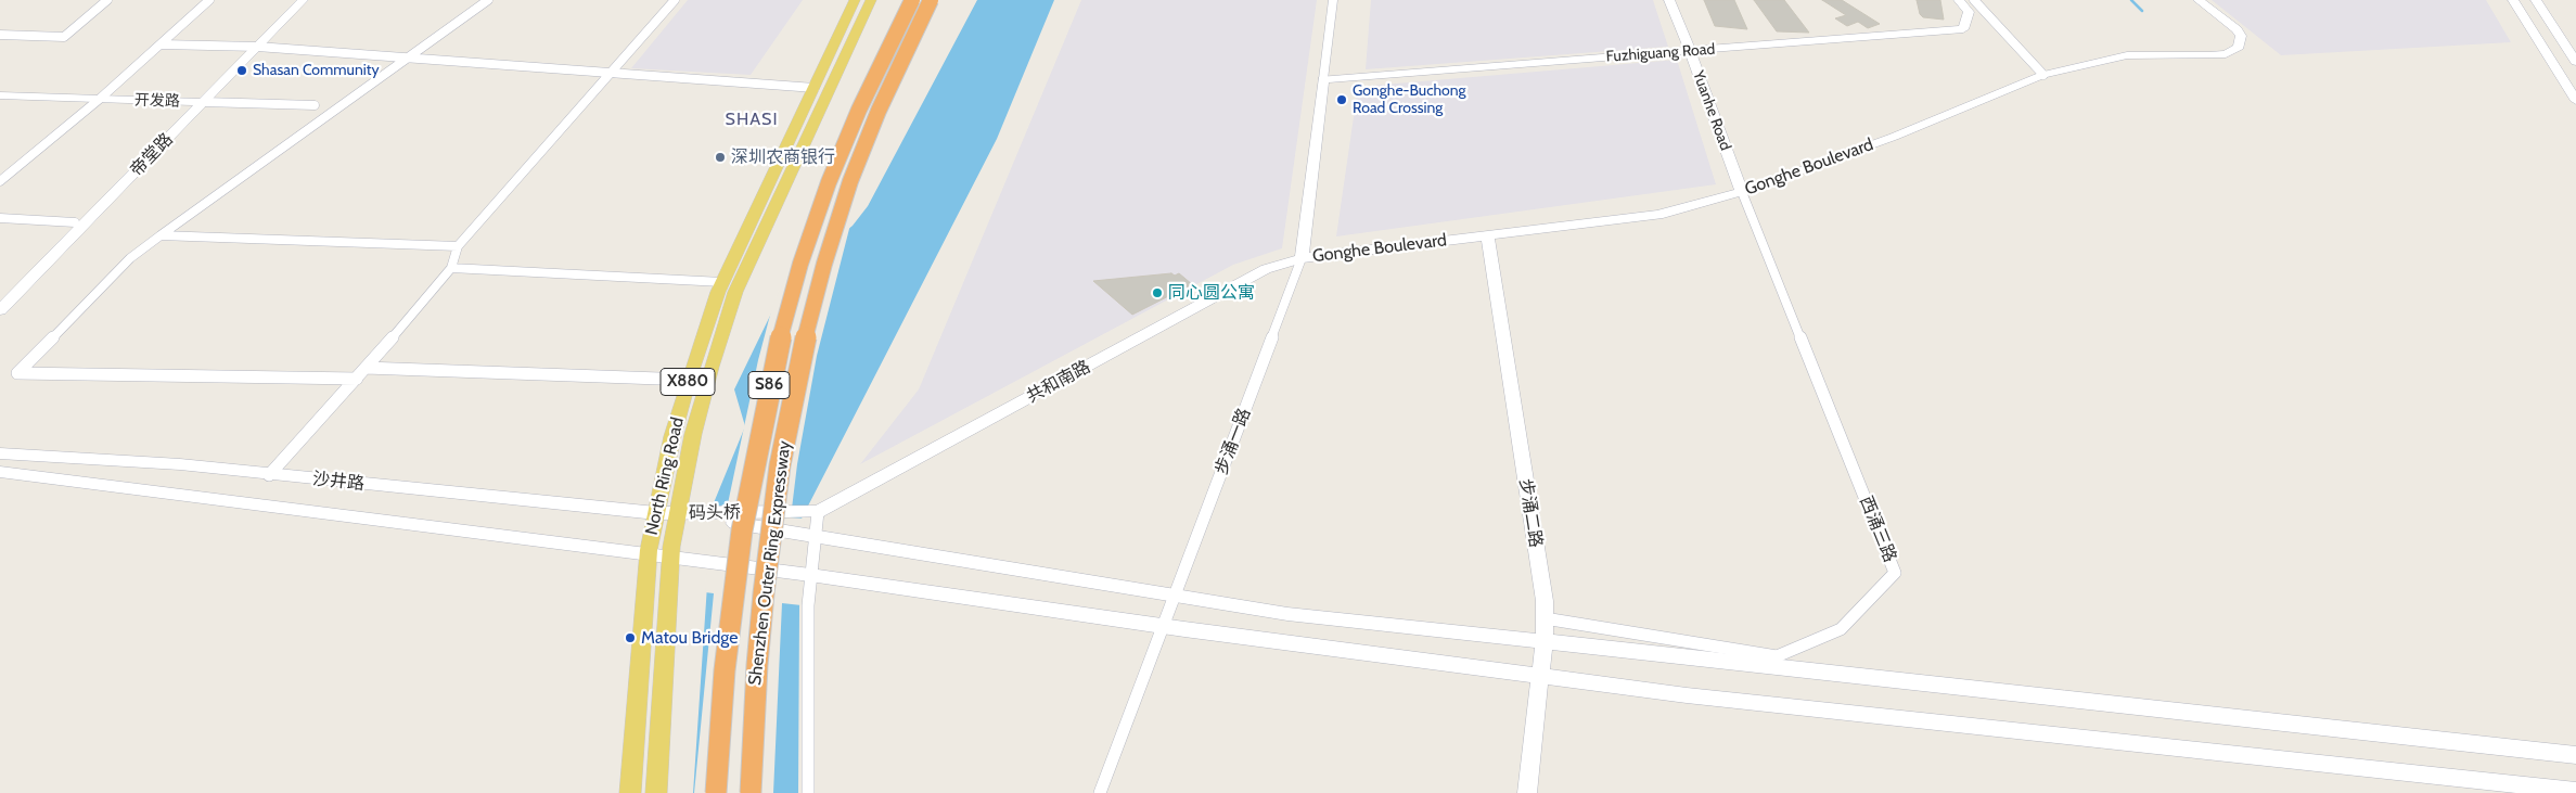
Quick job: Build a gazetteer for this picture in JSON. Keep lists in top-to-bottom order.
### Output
{
  "streets": {
    "highway": ["S86", "Shenzhen Outer Ring Expressway"],
    "main road": ["X880", "North Ring Road"],
    "street": [
      "Fuzhiguang Road",
      "开发路",
      "Yuanhe Road",
      "帝堂路",
      "Gonghe Boulevard",
      "共和南路",
      "步涌一路",
      "沙井路",
      "码头桥",
      "步涌二路",
      "西涌三路"
    ]
  },
  "crossings": [
    ["Fuzhiguang Road", "Yuanhe Road"],
    ["Fuzhiguang Road", "步涌一路"],
    ["开发路", "帝堂路"],
    ["Yuanhe Road", "Gonghe Boulevard"],
    ["Yuanhe Road", "西涌三路"],
    ["Gonghe Boulevard", "共和南路"],
    ["Gonghe Boulevard", "步涌一路"],
    ["Gonghe Boulevard", "步涌二路"],
    ["Gonghe Boulevard", "西涌三路"],
    ["共和南路", "步涌一路"],
    ["共和南路", "码头桥"],
    ["North Ring Road", "沙井路"],
    ["North Ring Road", "码头桥"],
    ["沙井路", "码头桥"],
    ["步涌二路", "西涌三路"]
  ],
  "districts": ["SHASI"],
  "places": [
    "Shasan Community",
    "Gonghe-Buchong Road Crossing",
    "深圳农商银行",
    "同心圆公寓",
    "Matou Bridge"
  ]
}
